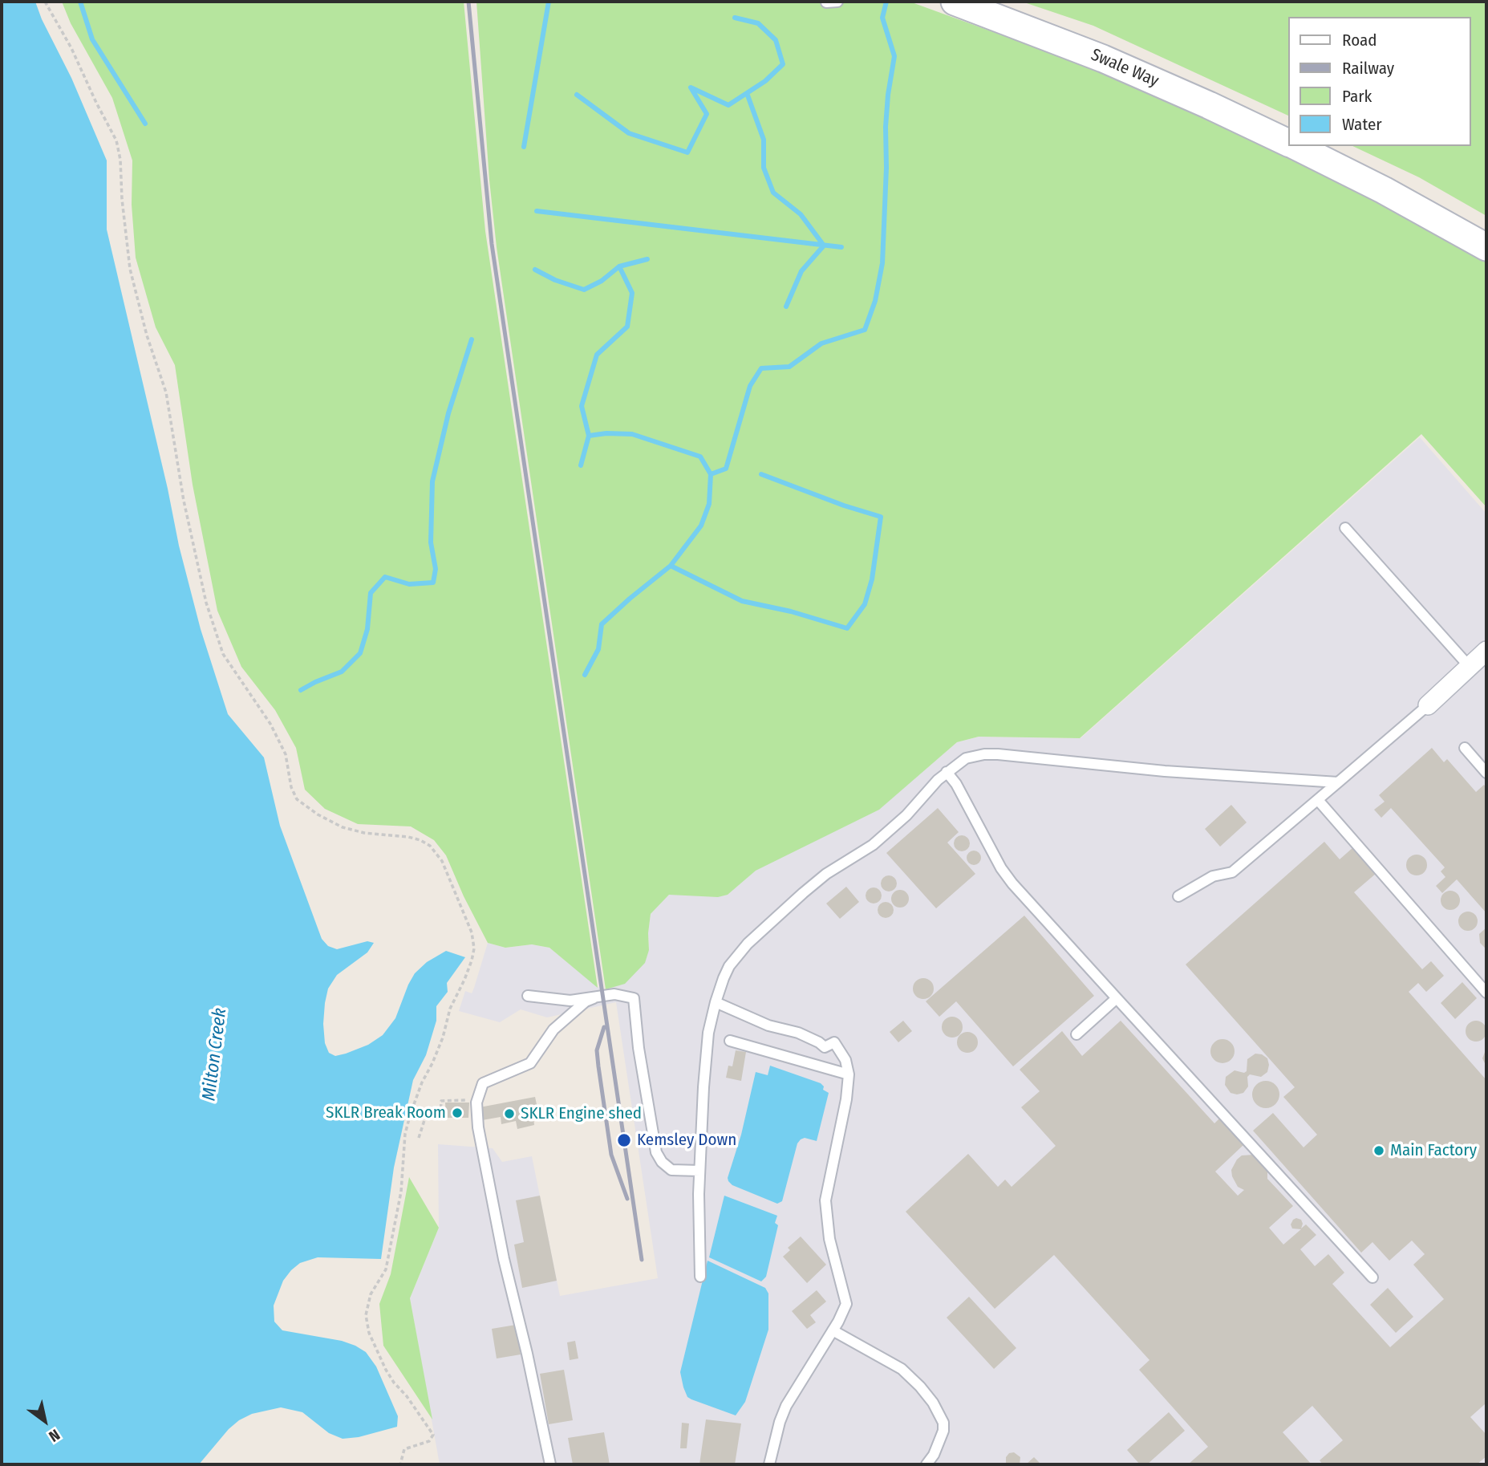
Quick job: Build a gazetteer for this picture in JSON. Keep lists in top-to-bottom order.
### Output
{
  "streets": {
    "main road": ["Swale Way"]
  },
  "water": ["Milton Creek"],
  "places": [
    "SKLR Break Room",
    "SKLR Engine shed",
    "Kemsley Down",
    "Main Factory"
  ],
  "legend": [
    "Road",
    "Railway",
    "Park",
    "Water"
  ],
  "north": "bottom right"
}
